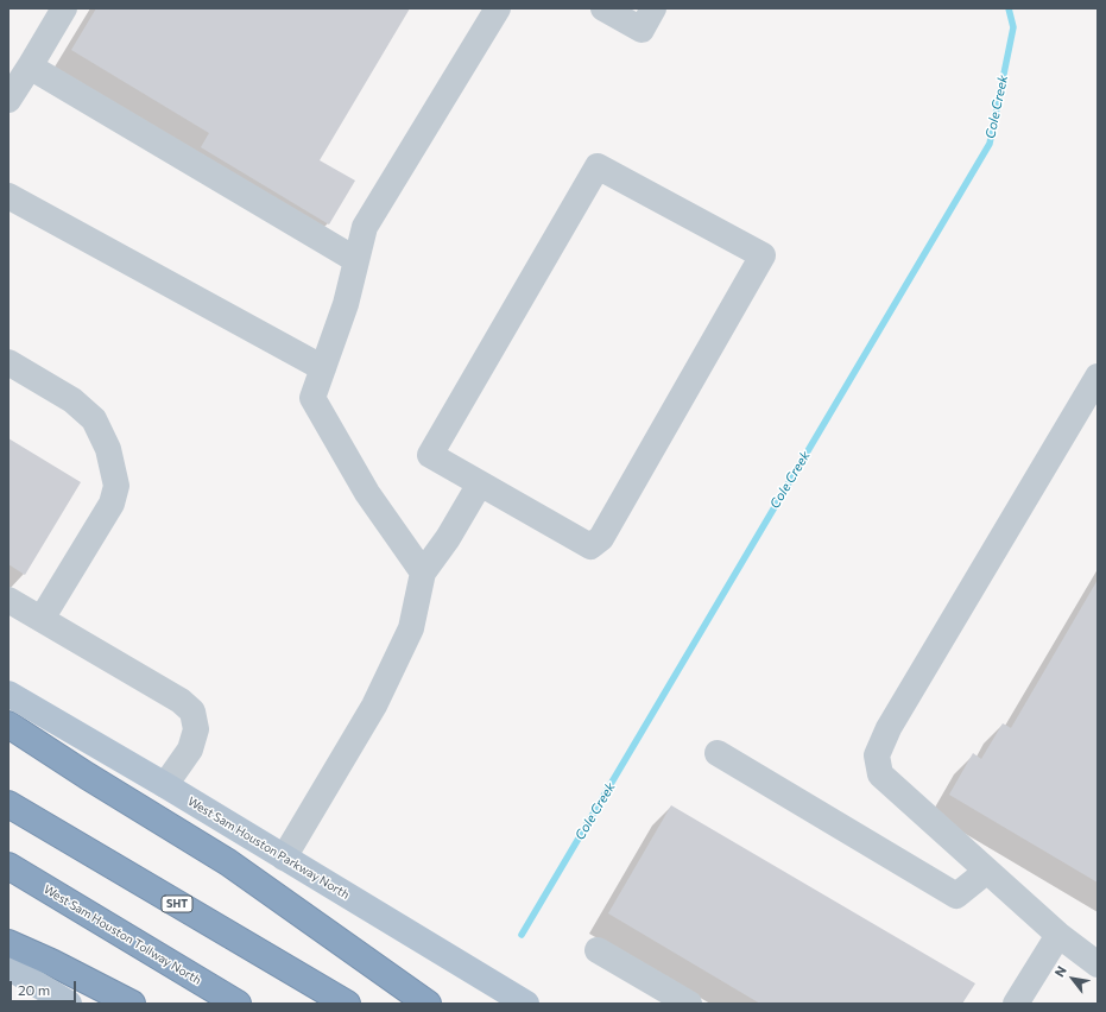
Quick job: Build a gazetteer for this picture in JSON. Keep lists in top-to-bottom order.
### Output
{
  "streets": {
    "highway": ["SHT", "West Sam Houston Tollway North"],
    "main road": ["West Sam Houston Parkway North"]
  },
  "water": ["Cole Creek"],
  "scale_bar": "20 m",
  "north": "top left"
}
